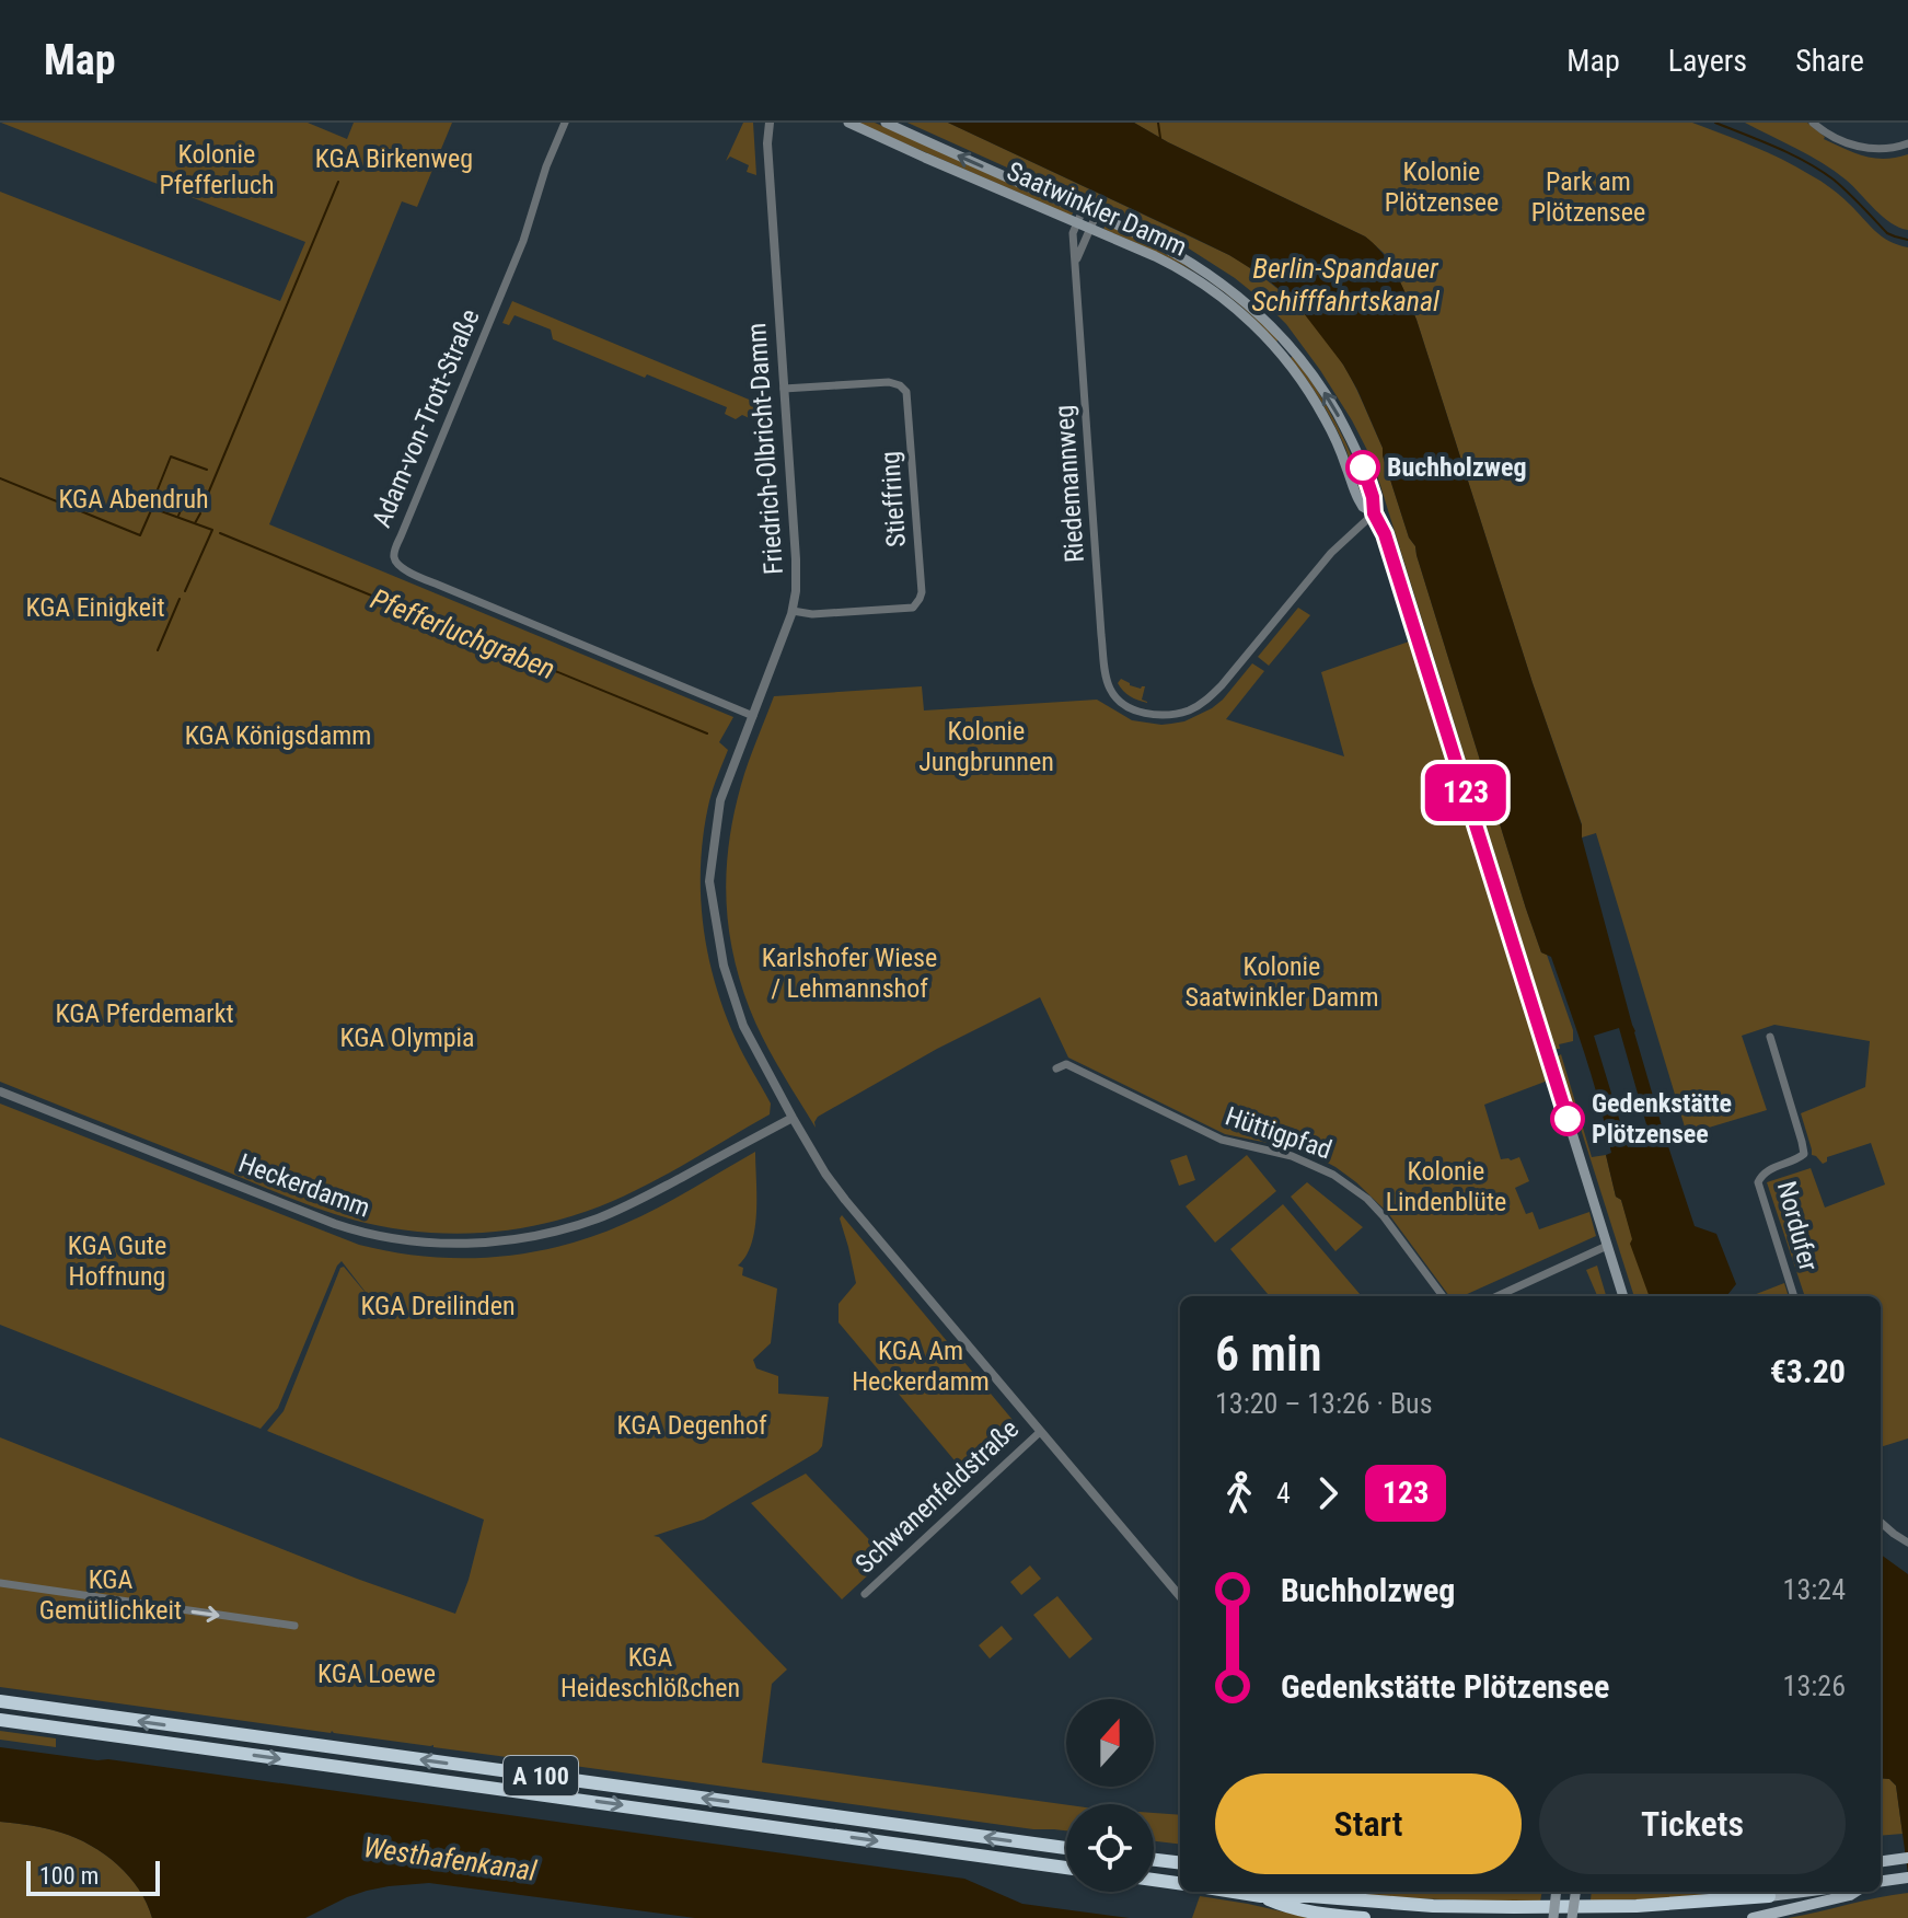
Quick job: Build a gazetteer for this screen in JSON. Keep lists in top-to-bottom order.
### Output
{
  "streets": {
    "highway": ["A 100"],
    "main road": ["Saatwinkler Damm"],
    "street": [
      "Adam-von-Trott-Straße",
      "Friedrich-Olbricht-Damm",
      "Riedemannweg",
      "Stieffring",
      "Hüttigpfad",
      "Heckerdamm",
      "Nordufer",
      "Schwanenfeldstraße"
    ]
  },
  "crossings": [
    ["Saatwinkler Damm", "Riedemannweg"],
    ["Adam-von-Trott-Straße", "Friedrich-Olbricht-Damm"],
    ["Friedrich-Olbricht-Damm", "Stieffring"],
    ["Friedrich-Olbricht-Damm", "Heckerdamm"],
    ["Friedrich-Olbricht-Damm", "Schwanenfeldstraße"]
  ],
  "water": ["Berlin-Spandauer Schifffahrtskanal", "Pfefferluchgraben", "Westhafenkanal"],
  "parks": [
    "Kolonie Pfefferluch",
    "KGA Birkenweg",
    "Kolonie Plötzensee",
    "Park am Plötzensee",
    "KGA Abendruh",
    "KGA Einigkeit",
    "Kolonie Jungbrunnen",
    "KGA Königsdamm",
    "Karlshofer Wiese / Lehmannshof",
    "Kolonie Saatwinkler Damm",
    "KGA Pferdemarkt",
    "KGA Olympia",
    "Kolonie Lindenblüte",
    "KGA Gute Hoffnung",
    "KGA Dreilinden",
    "KGA Am Heckerdamm",
    "KGA Degenhof",
    "KGA Gemütlichkeit",
    "KGA Heideschlößchen",
    "KGA Loewe"
  ],
  "places": ["Buchholzweg", "Gedenkstätte Plötzensee"],
  "lines": ["bus line 123"],
  "scale_bar": "100 m",
  "north": "top",
  "page": {
    "header": "Map",
    "nav": ["Map", "Layers", "Share"],
    "on_map": "123",
    "heading": ["6 min", "13:20 – 13:26 · Bus", "€3.20"],
    "legs": ["4", "123"],
    "list": [
      {
        "name": "Buchholzweg",
        "value": "13:24"
      },
      {
        "name": "Gedenkstätte Plötzensee",
        "value": "13:26"
      }
    ],
    "buttons": ["Start", "Tickets"],
    "scale": "100 m"
  }
}
